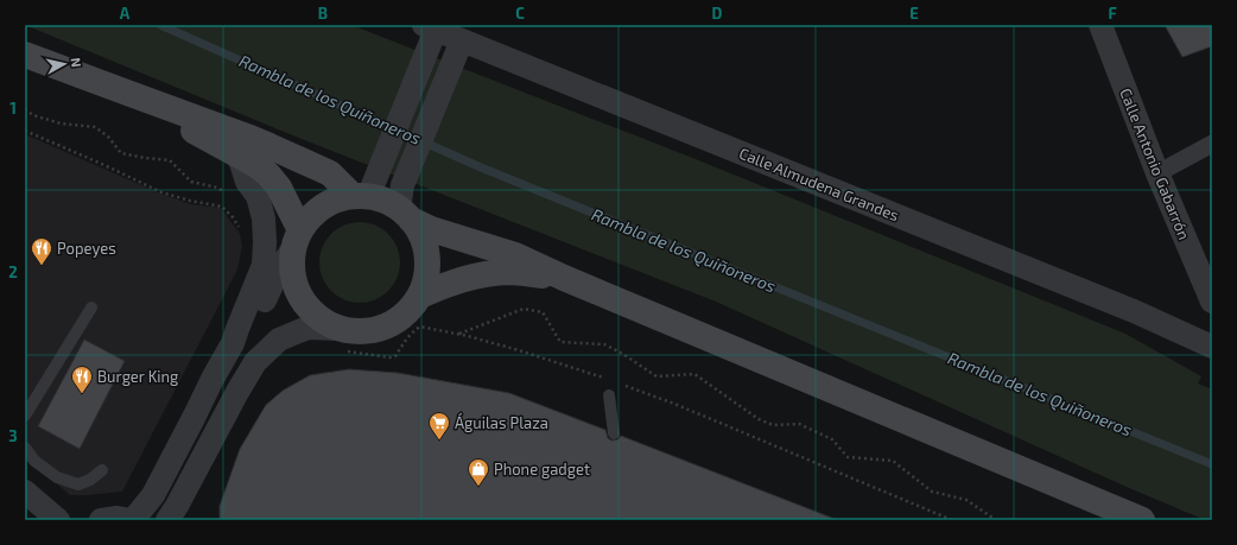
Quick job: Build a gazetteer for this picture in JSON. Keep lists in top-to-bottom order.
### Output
{
  "streets": {
    "street": ["Calle Antonio Gabarrón", "Calle Almudena Grandes"]
  },
  "water": ["Rambla de los Quiñoneros"],
  "places": {
    "restaurant": ["Popeyes", "Burger King"],
    "supermarket": ["Águilas Plaza"],
    "shop": ["Phone gadget"]
  },
  "north": "right",
  "grid": {
    "columns": [
      "A",
      "B",
      "C",
      "D",
      "E",
      "F"
    ],
    "rows": ["1", "2", "3"]
  }
}
